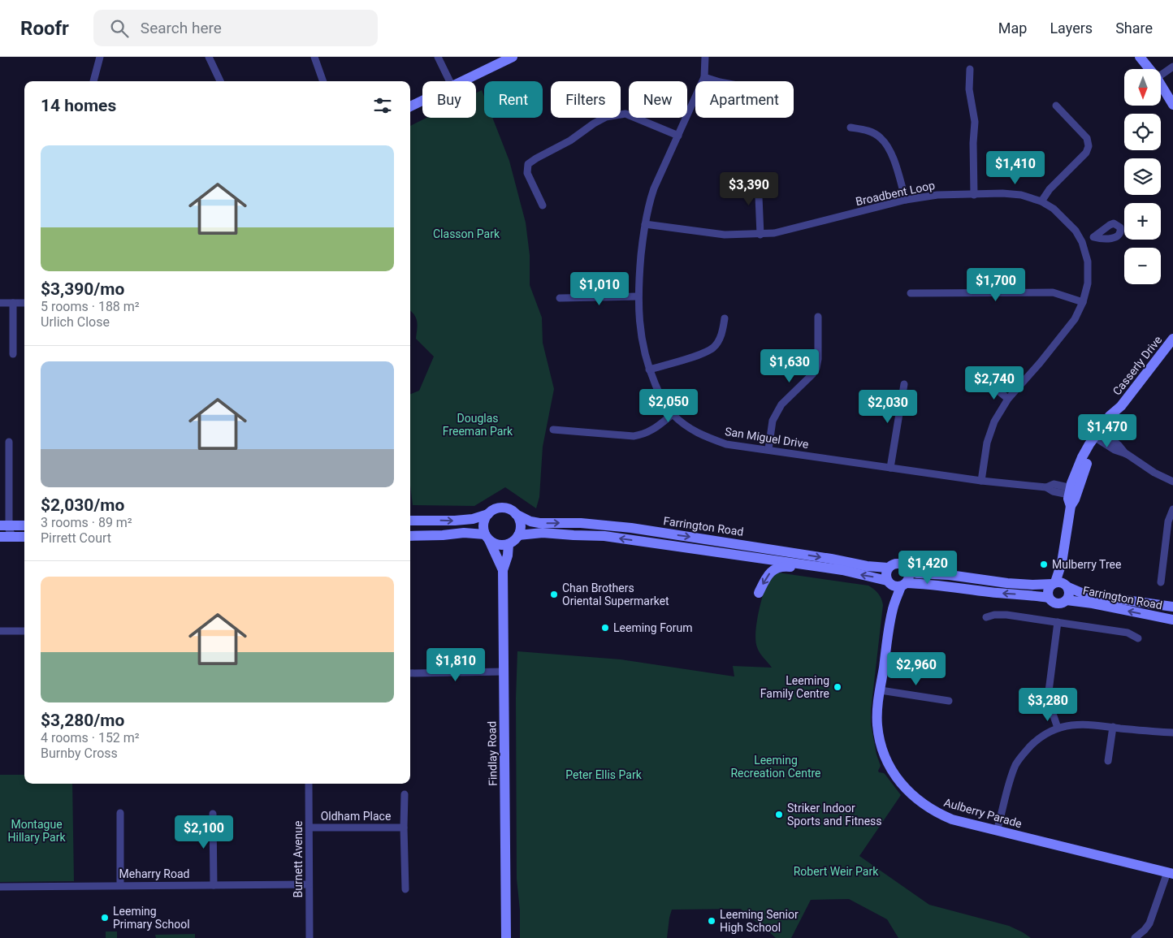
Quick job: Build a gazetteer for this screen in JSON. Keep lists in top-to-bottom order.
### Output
{
  "streets": {
    "main road": [
      "Casserly Drive",
      "Farrington Road",
      "Findlay Road",
      "Aulberry Parade"
    ],
    "street": [
      "Broadbent Loop",
      "San Miguel Drive",
      "Oldham Place",
      "Burnett Avenue",
      "Meharry Road"
    ]
  },
  "crossings": [
    ["Broadbent Loop", "San Miguel Drive"],
    ["Casserly Drive", "San Miguel Drive"],
    ["Casserly Drive", "Farrington Road"],
    ["Farrington Road", "Findlay Road"],
    ["Farrington Road", "Aulberry Parade"],
    ["Oldham Place", "Burnett Avenue"],
    ["Burnett Avenue", "Meharry Road"]
  ],
  "parks": [
    "Classon Park",
    "Douglas Freeman Park",
    "Leeming Recreation Centre",
    "Peter Ellis Park",
    "Montague Hillary Park",
    "Robert Weir Park"
  ],
  "places": [
    "Mulberry Tree",
    "Chan Brothers Oriental Supermarket",
    "Leeming Forum",
    "Leeming Family Centre",
    "Striker Indoor Sports and Fitness",
    "Leeming Primary School",
    "Leeming Senior High School"
  ],
  "north": "bottom",
  "page": {
    "header": "Roofr",
    "search": "Search here",
    "nav": ["Map", "Layers", "Share"],
    "map_buttons": ["+", "−"],
    "chip": [
      "Buy",
      "Rent",
      "Filters",
      "New",
      "Apartment"
    ],
    "heading": "14 homes",
    "list": [
      {
        "name": "$3,390/mo",
        "note": "5 rooms · 188 m² · Urlich Close"
      },
      {
        "name": "$2,030/mo",
        "note": "3 rooms · 89 m² · Pirrett Court"
      },
      {
        "name": "$3,280/mo",
        "note": "4 rooms · 152 m² · Burnby Cross"
      }
    ],
    "price": [
      "$1,410",
      "$3,390",
      "$1,700",
      "$1,010",
      "$1,630",
      "$2,740",
      "$2,050",
      "$2,030",
      "$1,470",
      "$1,420",
      "$1,810",
      "$2,960",
      "$3,280",
      "$2,100"
    ]
  }
}
